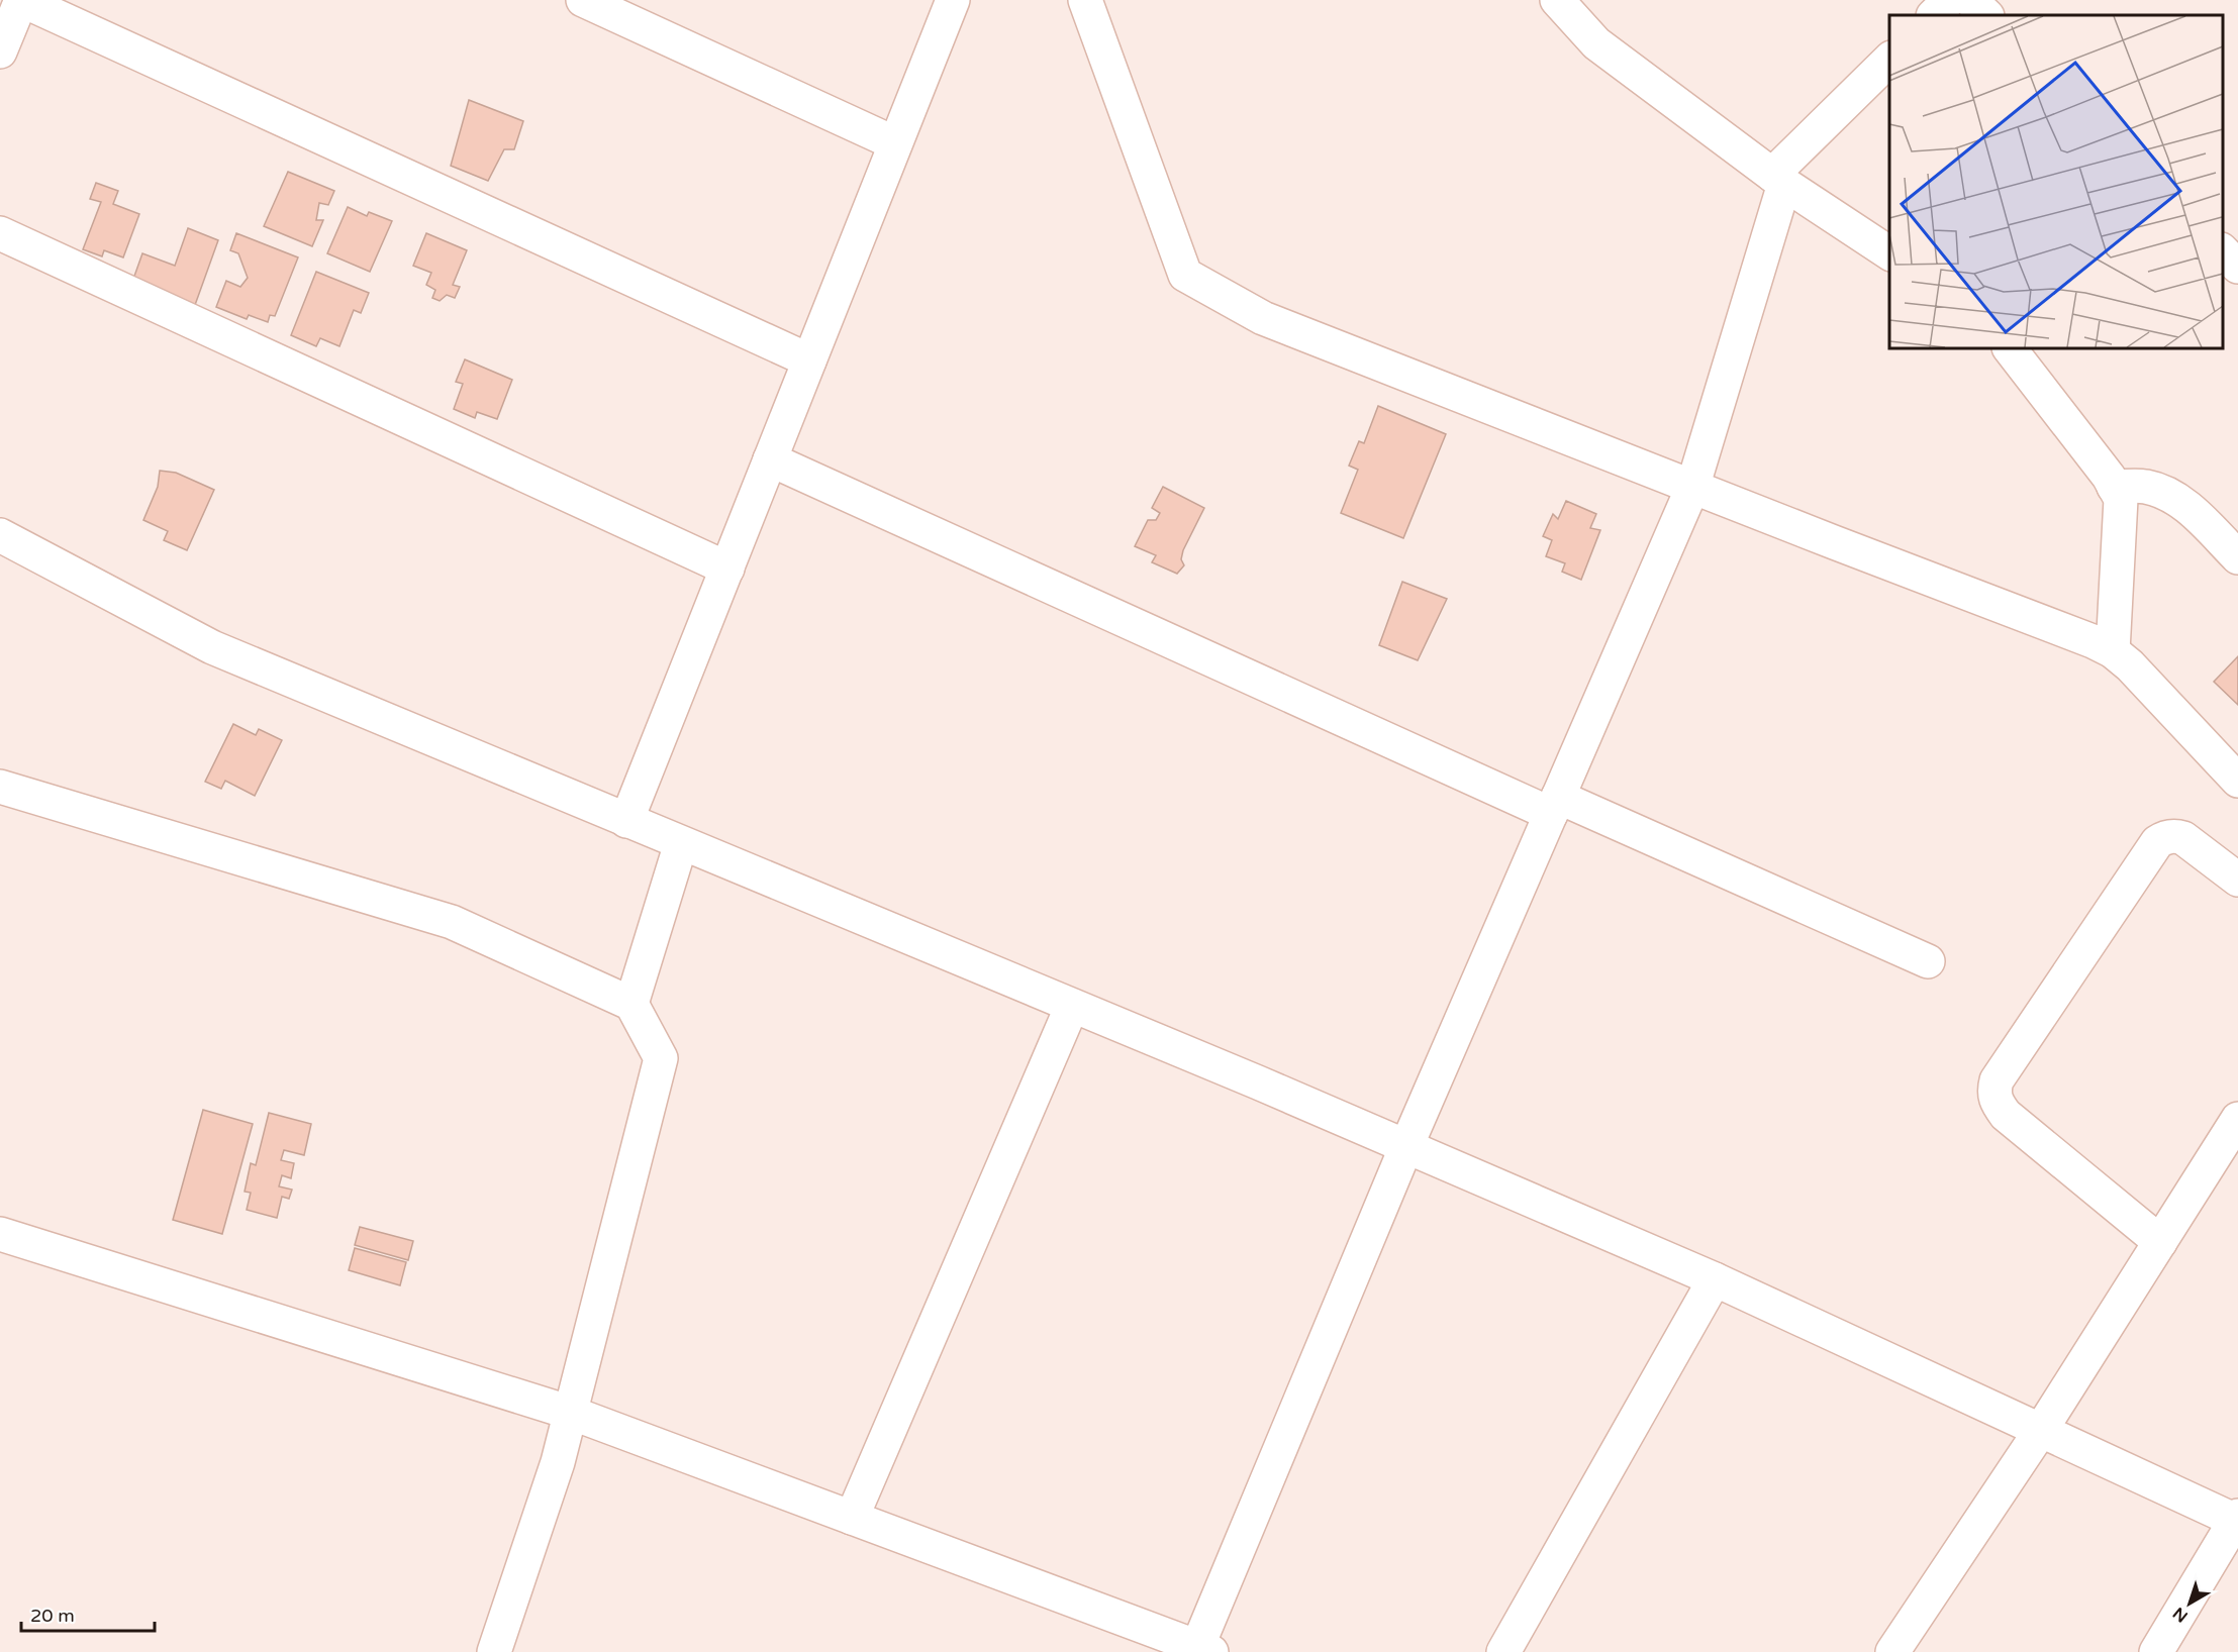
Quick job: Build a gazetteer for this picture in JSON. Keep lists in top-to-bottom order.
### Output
{
  "scale_bar": "20 m",
  "north": "bottom left"
}
